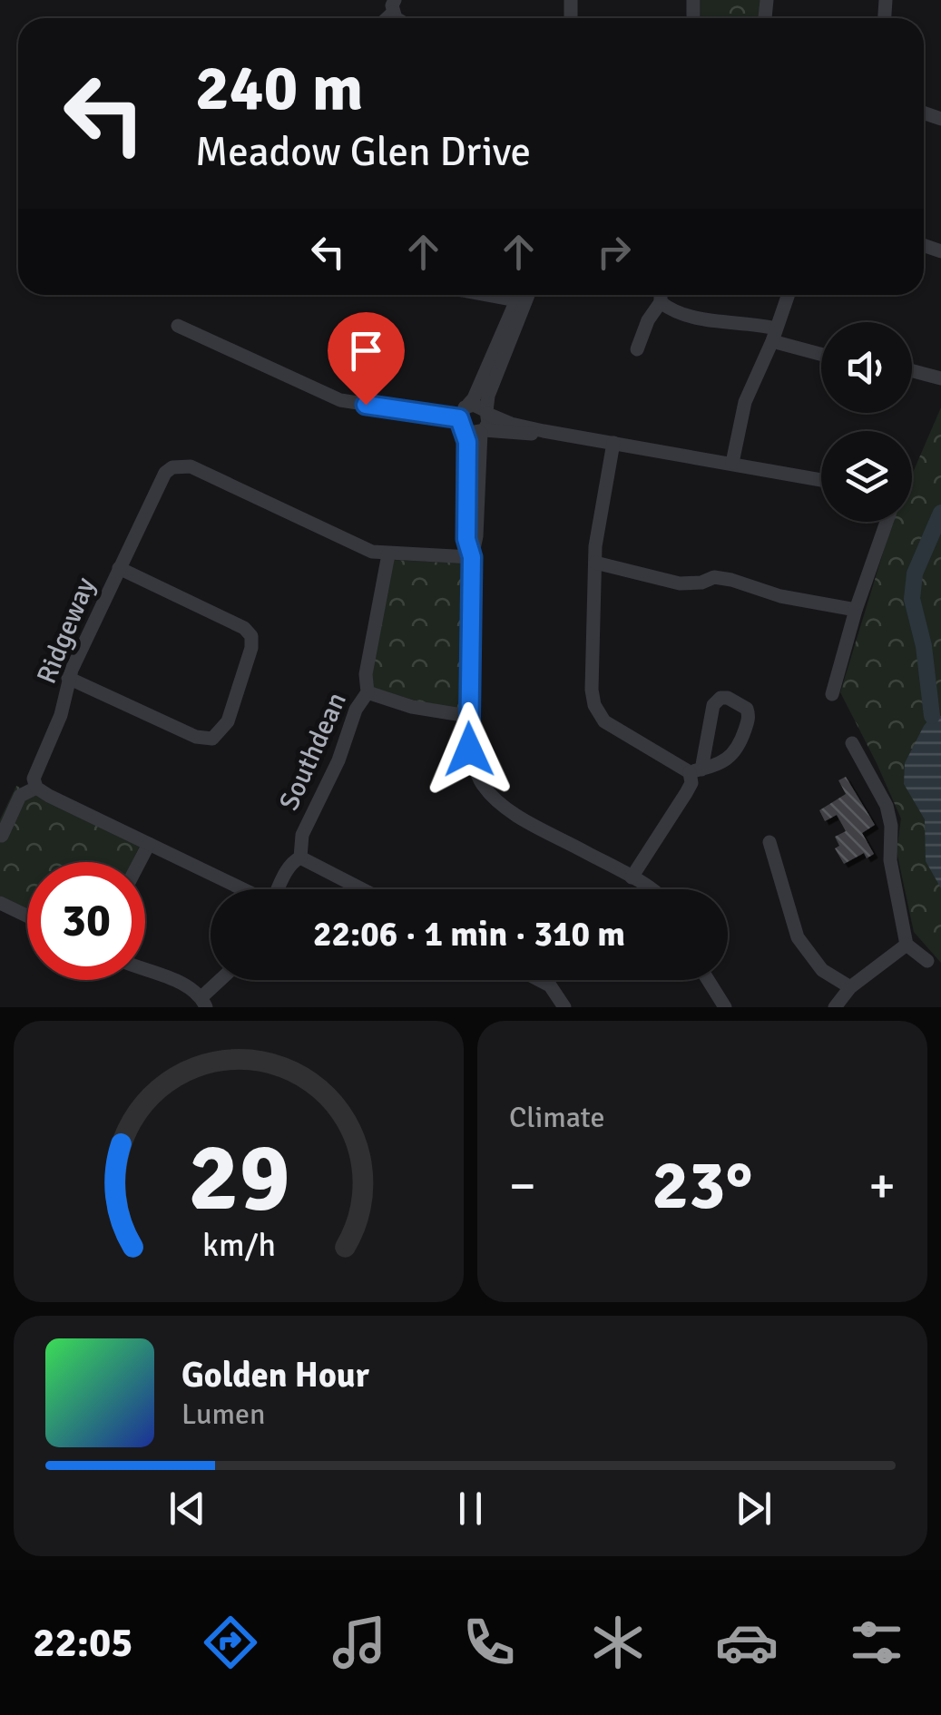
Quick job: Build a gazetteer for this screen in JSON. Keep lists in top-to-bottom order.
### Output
{
  "streets": {
    "street": ["Ridgeway", "Southdean"]
  },
  "crossings": [
    ["Ridgeway", "Southdean"]
  ],
  "page": {
    "turn": ["240 m", "Meadow Glen Drive"],
    "limit": "30",
    "trip": "22:06 · 1 min · 310 m",
    "tile": "Climate",
    "heat": ["−", "23°", "+"],
    "song": ["Golden Hour", "Lumen"],
    "tabs": "22:05",
    "gauge": ["29", "km/h"]
  }
}
